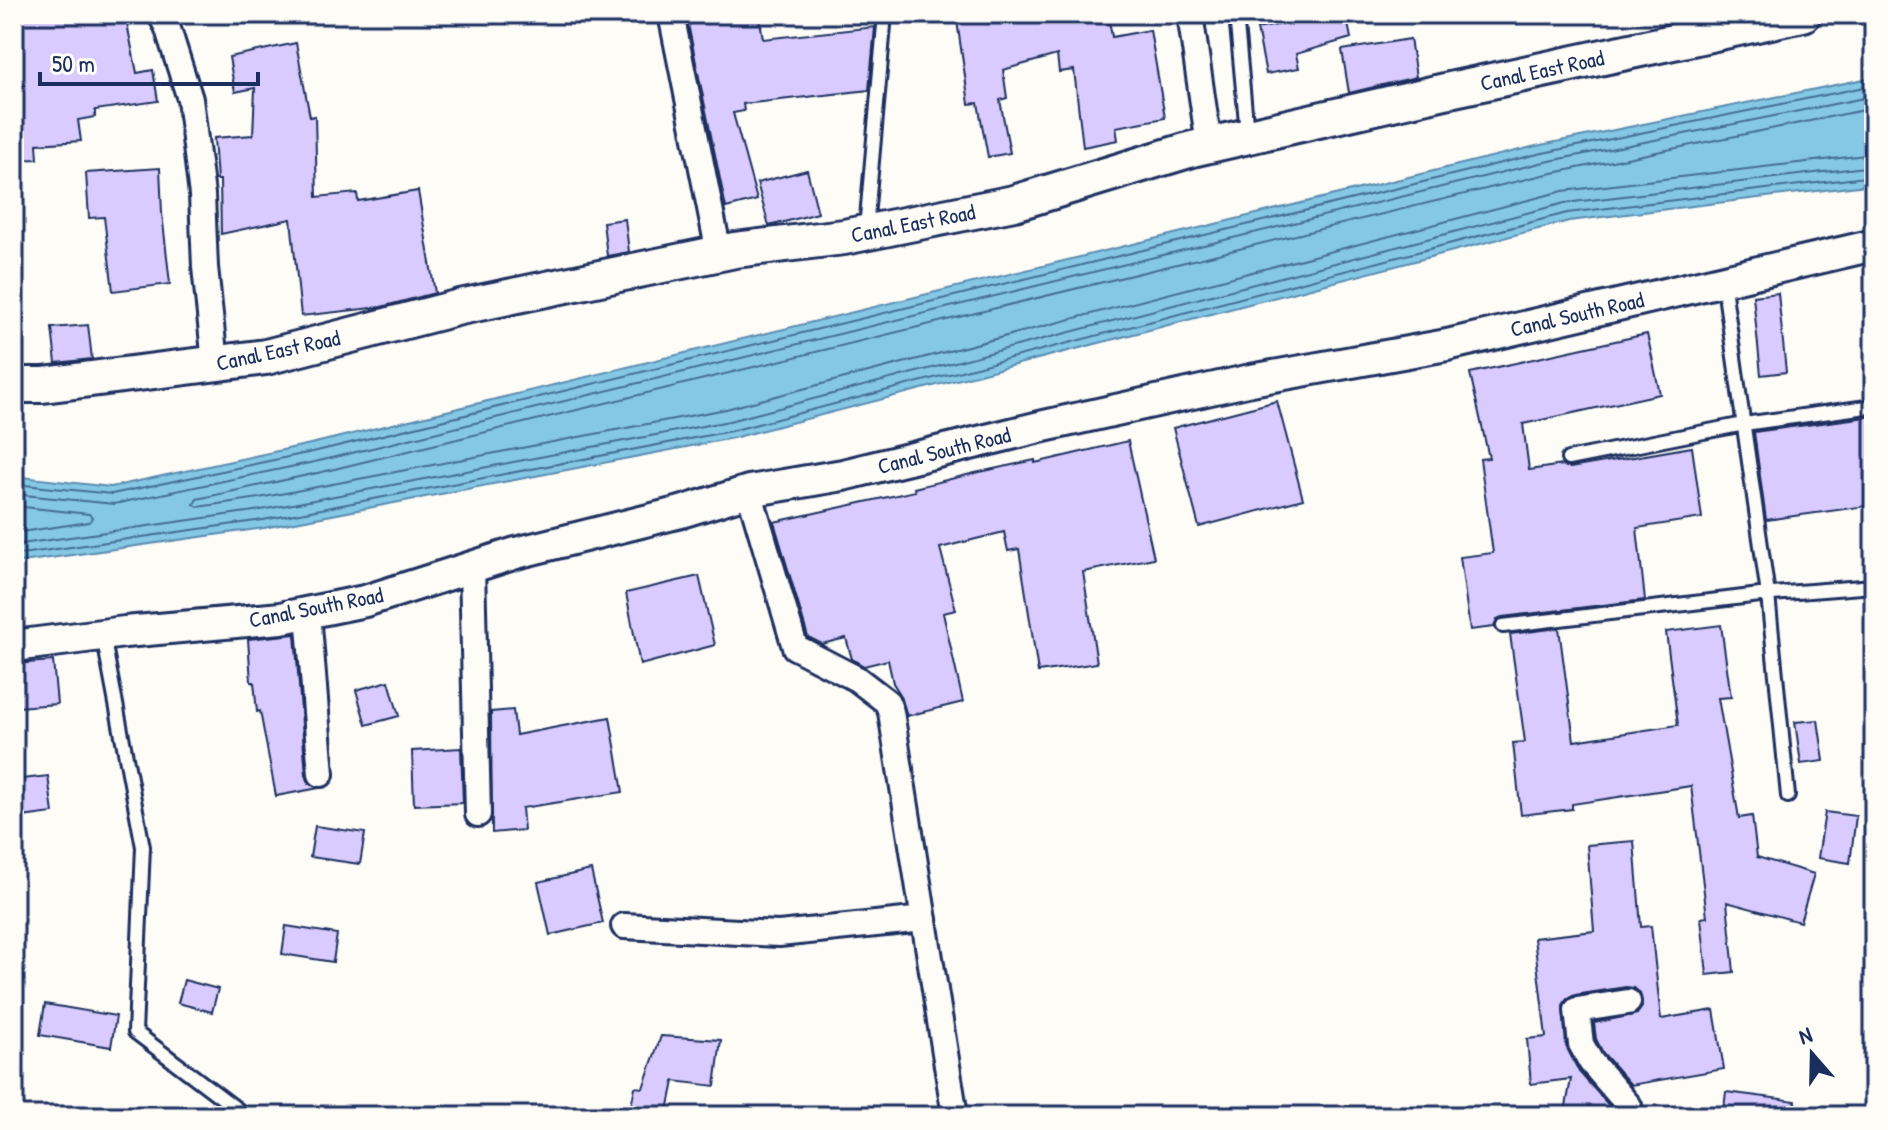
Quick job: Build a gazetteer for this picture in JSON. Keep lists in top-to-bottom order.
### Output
{
  "streets": {
    "main road": ["Canal East Road"],
    "street": ["Canal South Road"]
  },
  "scale_bar": "50 m",
  "north": "top"
}
